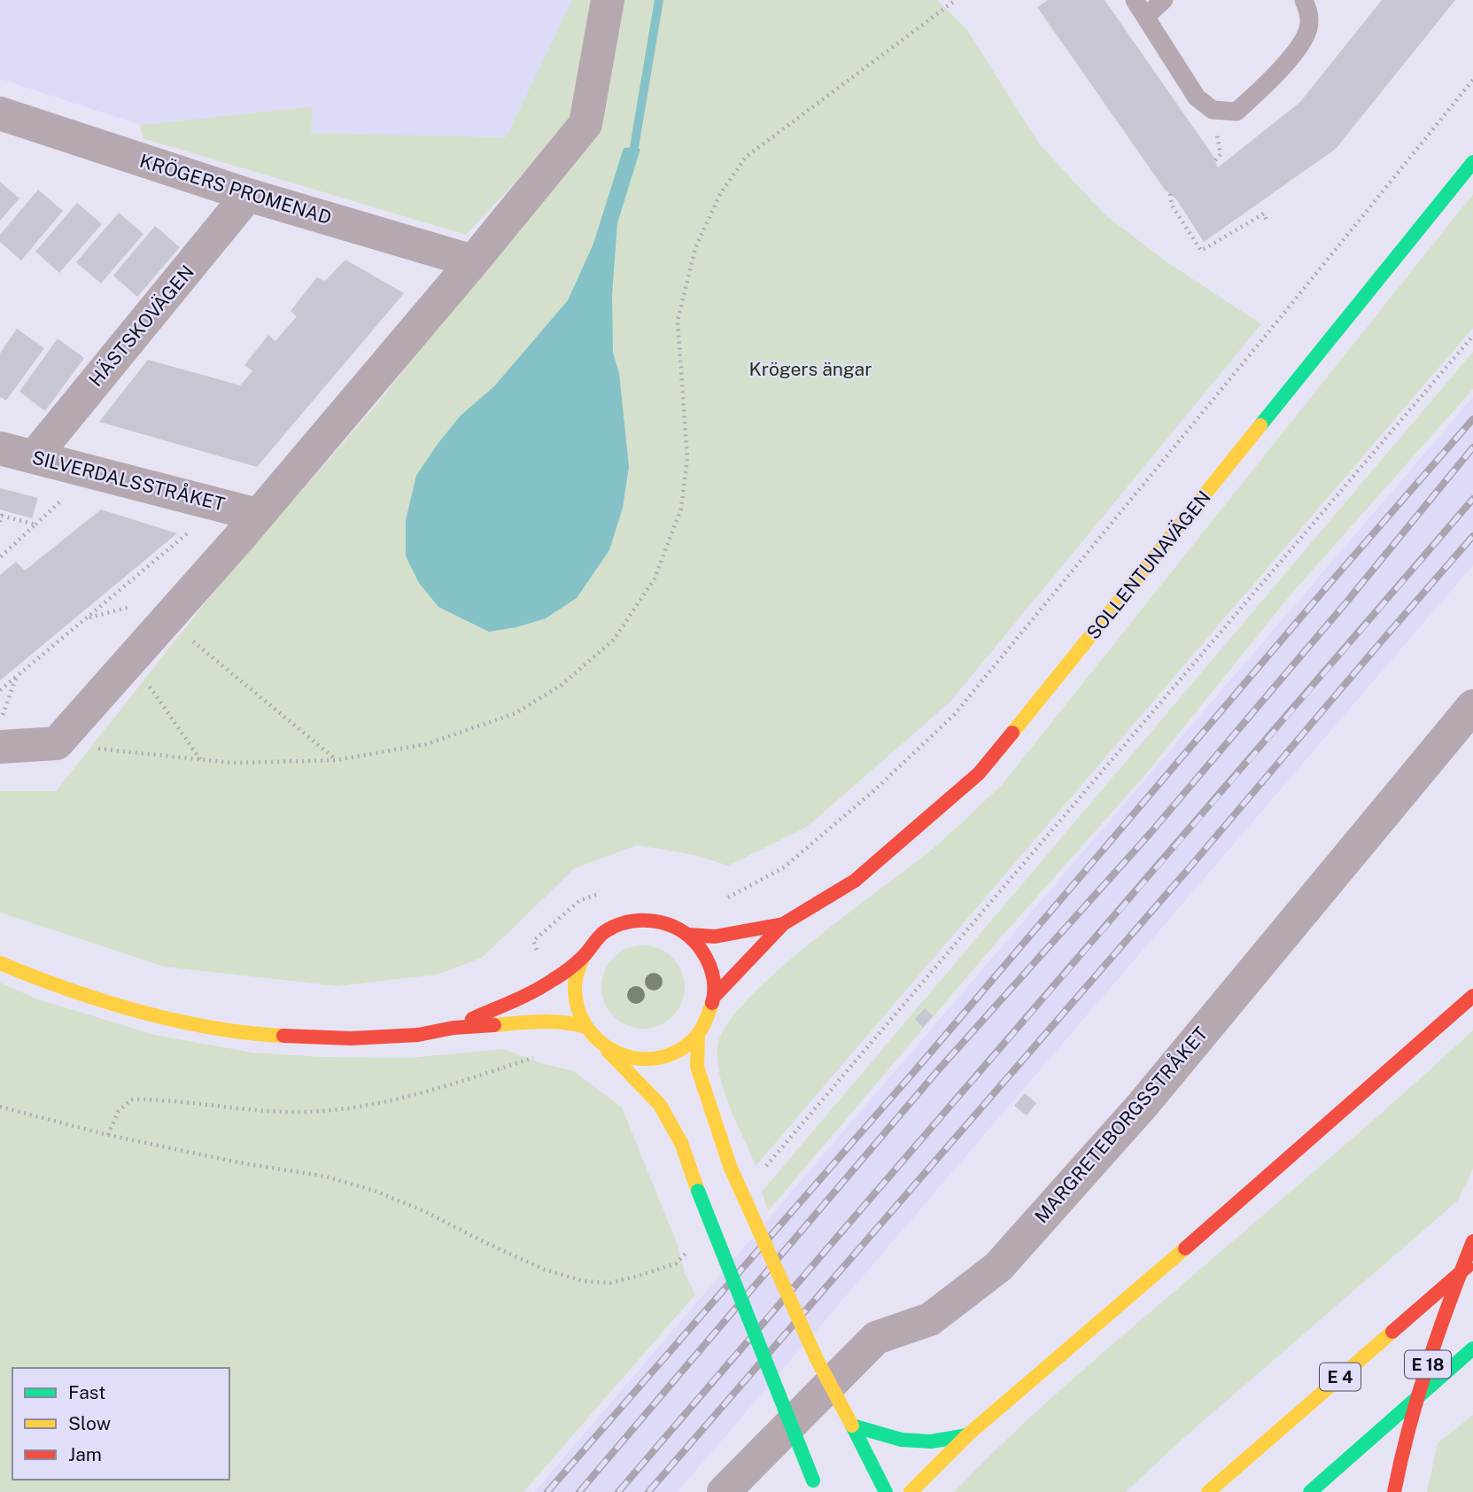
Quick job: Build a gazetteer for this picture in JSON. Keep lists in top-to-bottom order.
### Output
{
  "streets": {
    "main road": ["SOLLENTUNAVÄGEN", "E 18", "E 4"],
    "street": [
      "KRÖGERS PROMENAD",
      "HÄSTSKOVÄGEN",
      "SILVERDALSSTRÅKET",
      "MARGRETEBORGSSTRÅKET"
    ]
  },
  "crossings": [
    ["KRÖGERS PROMENAD", "HÄSTSKOVÄGEN"],
    ["HÄSTSKOVÄGEN", "SILVERDALSSTRÅKET"]
  ],
  "parks": ["Krögers ängar"],
  "legend": ["Fast", "Slow", "Jam"]
}
